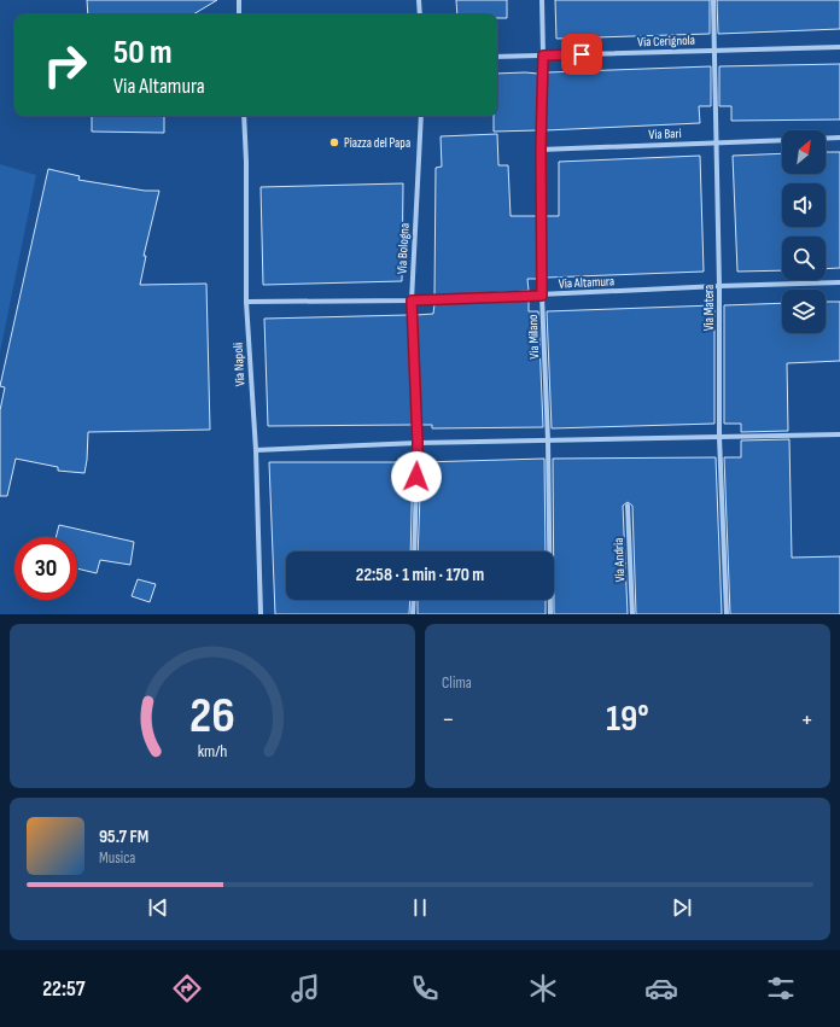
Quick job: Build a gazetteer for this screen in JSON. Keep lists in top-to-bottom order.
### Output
{
  "streets": {
    "street": [
      "Via Cerignola",
      "Via Bari",
      "Via Bologna",
      "Via Altamura",
      "Via Matera",
      "Via Milano",
      "Via Napoli",
      "Via Andria"
    ]
  },
  "crossings": [
    ["Via Cerignola", "Via Matera"],
    ["Via Cerignola", "Via Milano"],
    ["Via Bari", "Via Matera"],
    ["Via Bari", "Via Milano"],
    ["Via Bologna", "Via Altamura"],
    ["Via Altamura", "Via Matera"],
    ["Via Altamura", "Via Milano"],
    ["Via Altamura", "Via Napoli"]
  ],
  "places": ["Piazza del Papa"],
  "north": "top right",
  "page": {
    "turn": ["50 m", "Via Altamura"],
    "limit": "30",
    "trip": "22:58 · 1 min · 170 m",
    "tile": "Clima",
    "heat": ["−", "19°", "+"],
    "song": ["95.7 FM", "Musica"],
    "tabs": "22:57",
    "gauge": ["26", "km/h"]
  }
}
